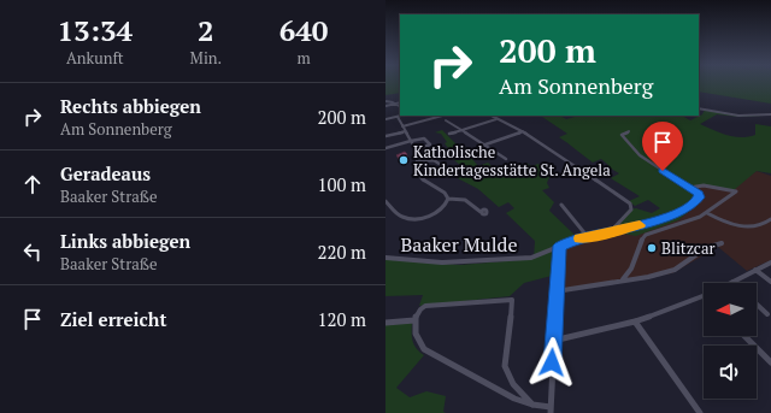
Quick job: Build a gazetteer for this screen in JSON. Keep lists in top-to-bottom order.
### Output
{
  "streets": {
    "street": ["Baaker Mulde"]
  },
  "places": ["Katholische Kindertagesstätte St. Angela", "Blitzcar"],
  "north": "left",
  "page": {
    "eta": [
      "13:34",
      "Ankunft",
      "2",
      "Min.",
      "640",
      "m"
    ],
    "turn": ["200 m", "Am Sonnenberg"],
    "list": [
      {
        "name": "Rechts abbiegen",
        "note": "Am Sonnenberg",
        "value": "200 m"
      },
      {
        "name": "Geradeaus",
        "note": "Baaker Straße",
        "value": "100 m"
      },
      {
        "name": "Links abbiegen",
        "note": "Baaker Straße",
        "value": "220 m"
      },
      {
        "name": "Ziel erreicht",
        "value": "120 m"
      }
    ]
  }
}
